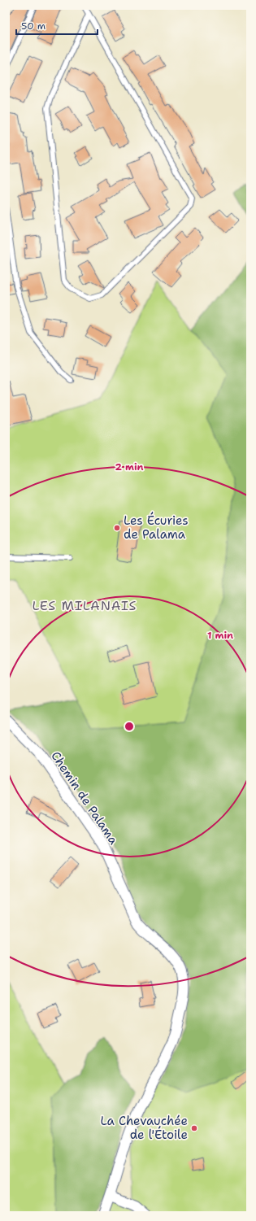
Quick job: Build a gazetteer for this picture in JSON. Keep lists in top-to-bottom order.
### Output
{
  "streets": {
    "street": ["Chemin de Palama"]
  },
  "districts": ["LES MILANAIS"],
  "places": ["Les Écuries de Palama", "La Chevauchée de l'Étoile"],
  "scale_bar": "50 m",
  "rings": ["2 min", "1 min"]
}
